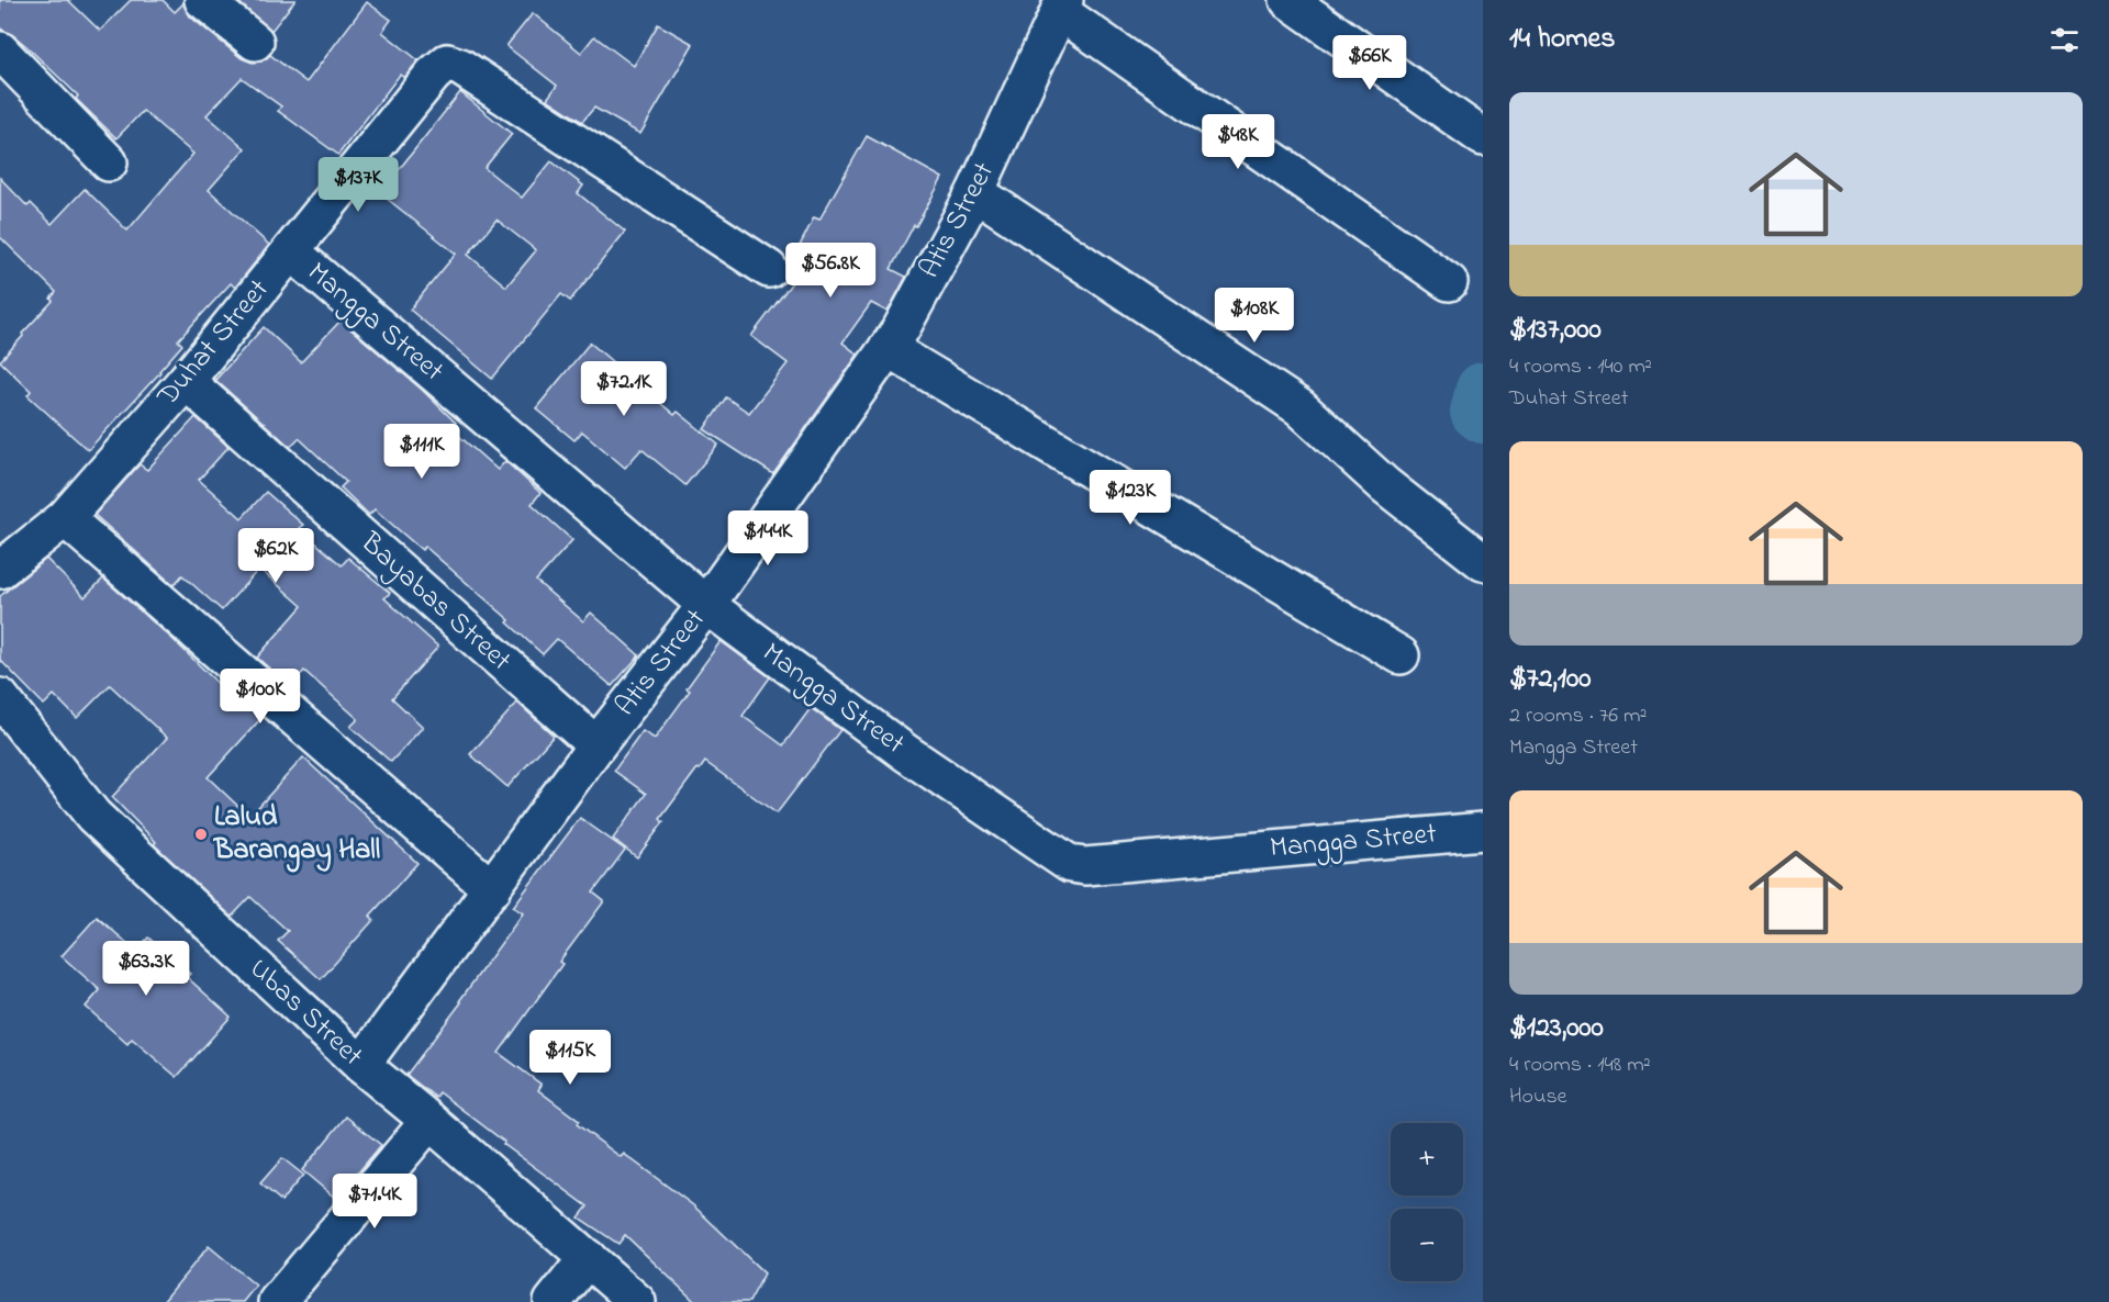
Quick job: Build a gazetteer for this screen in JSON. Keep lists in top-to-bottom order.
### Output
{
  "streets": {
    "street": [
      "Atis Street",
      "Mangga Street",
      "Duhat Street",
      "Bayabas Street",
      "Ubas Street"
    ]
  },
  "crossings": [
    ["Atis Street", "Mangga Street"],
    ["Atis Street", "Bayabas Street"],
    ["Atis Street", "Ubas Street"],
    ["Mangga Street", "Duhat Street"],
    ["Duhat Street", "Bayabas Street"]
  ],
  "places": ["Lalud Barangay Hall"],
  "page": {
    "heading": "14 homes",
    "price": [
      "$66K",
      "$48K",
      "$137K",
      "$56.8K",
      "$108K",
      "$72.1K",
      "$111K",
      "$123K",
      "$144K",
      "$62K",
      "$100K",
      "$63.3K",
      "$115K",
      "$71.4K"
    ],
    "list": [
      {
        "name": "$137,000",
        "note": "4 rooms · 140 m² · Duhat Street"
      },
      {
        "name": "$72,100",
        "note": "2 rooms · 76 m² · Mangga Street"
      },
      {
        "name": "$123,000",
        "note": "4 rooms · 148 m² · House"
      }
    ],
    "map_buttons": ["+", "−"]
  }
}
